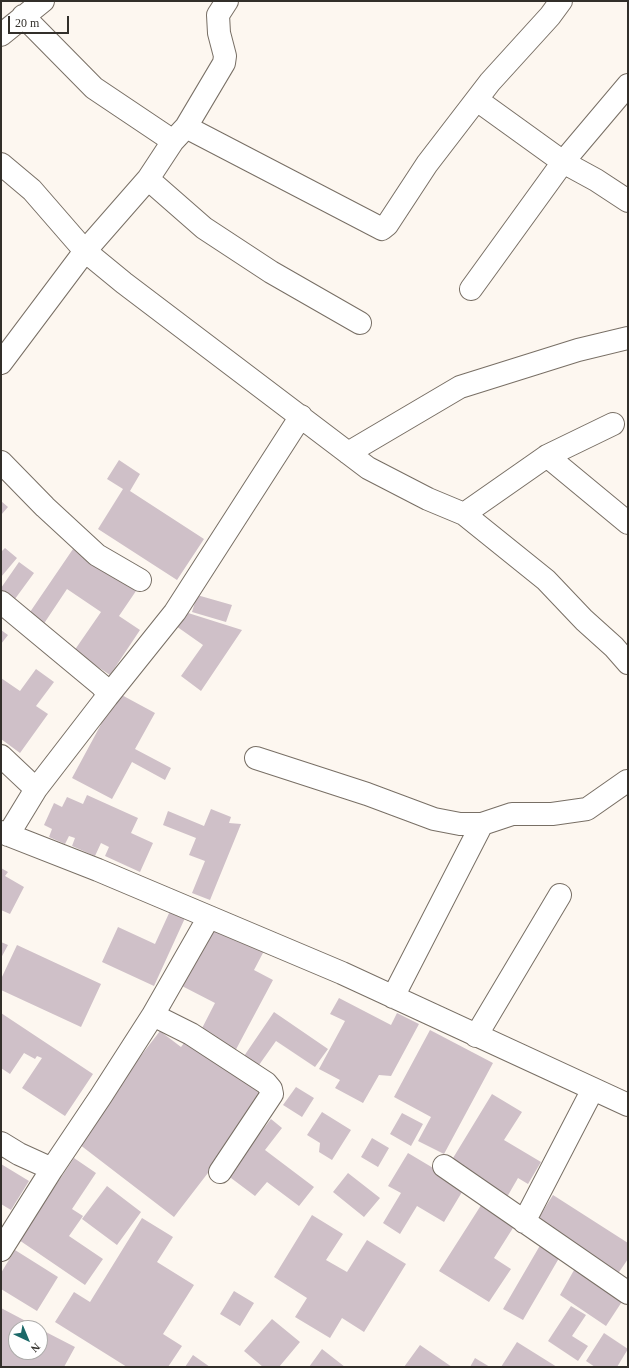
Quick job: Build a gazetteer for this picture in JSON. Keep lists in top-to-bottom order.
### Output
{
  "scale_bar": "20 m",
  "north": "bottom right"
}
